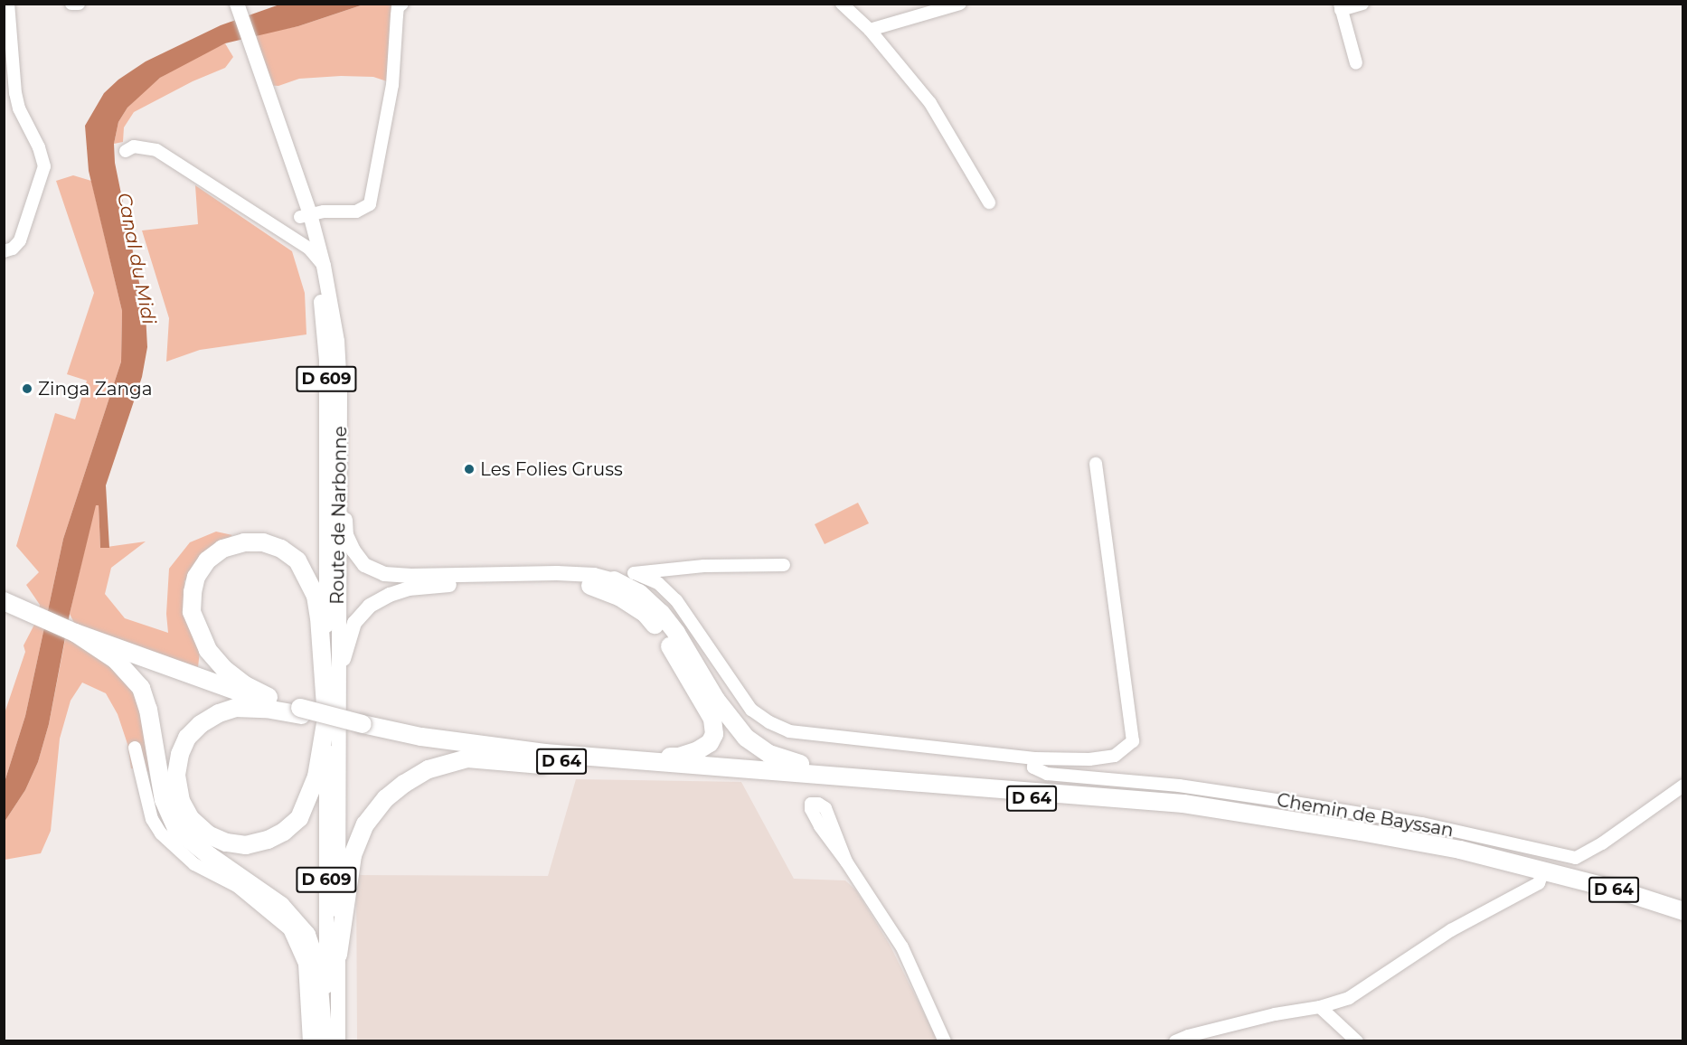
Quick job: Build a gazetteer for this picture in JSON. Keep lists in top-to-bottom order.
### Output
{
  "streets": {
    "highway": ["D 64"],
    "main road": ["D 609", "Route de Narbonne"],
    "street": ["Chemin de Bayssan"]
  },
  "water": ["Canal du Midi"],
  "places": ["Zinga Zanga", "Les Folies Gruss"]
}
